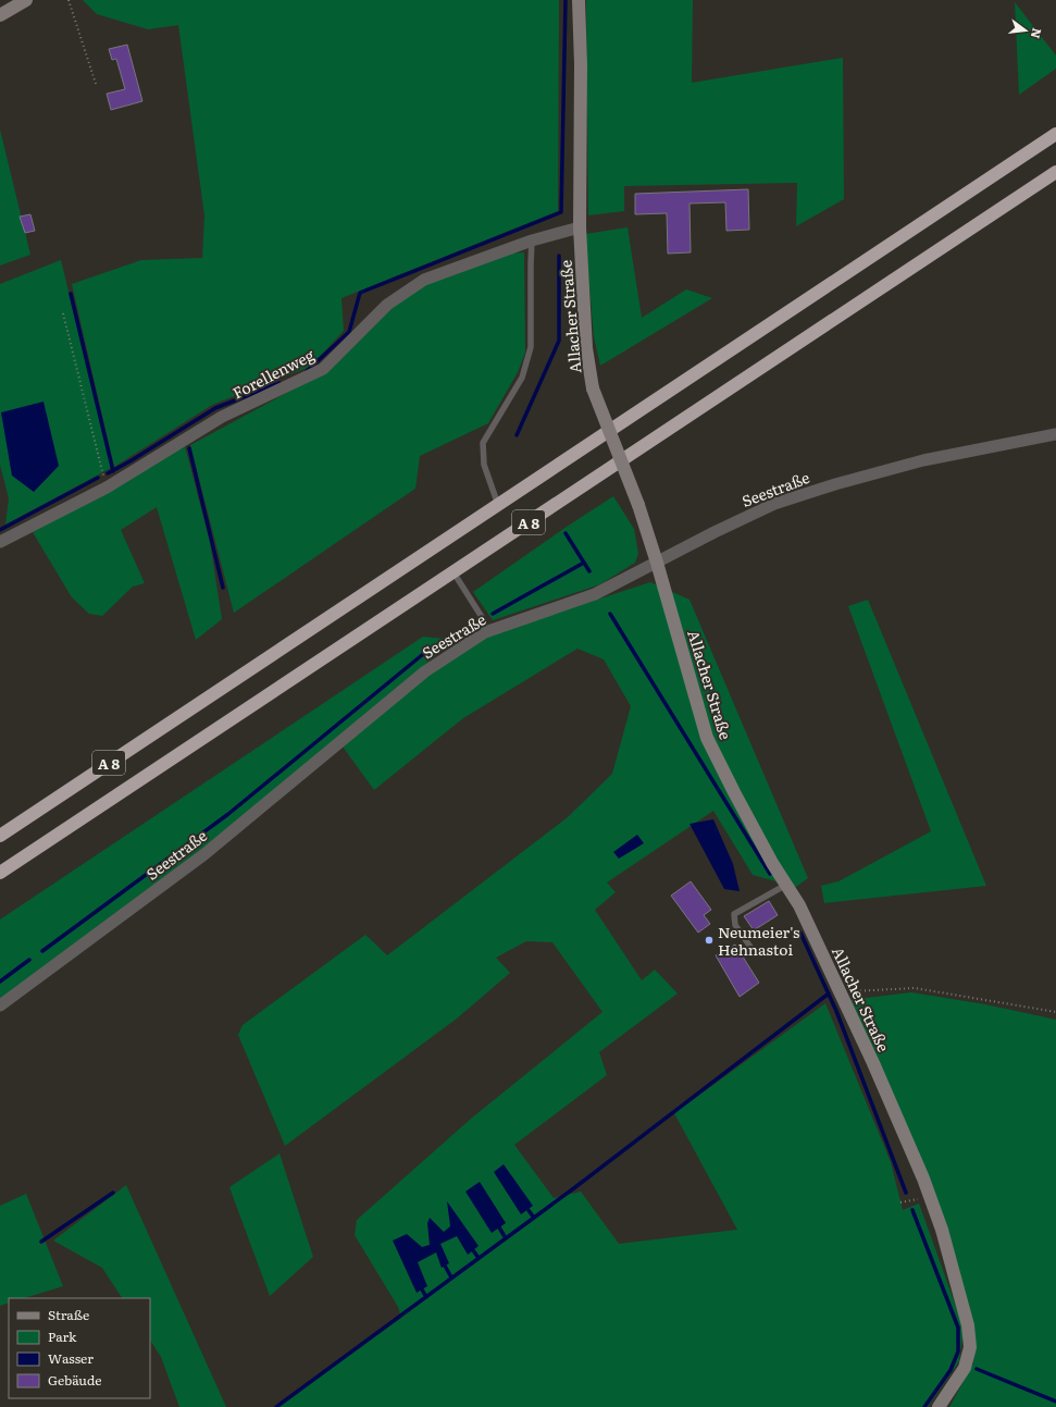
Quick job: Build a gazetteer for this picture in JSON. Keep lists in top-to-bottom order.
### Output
{
  "streets": {
    "highway": ["A 8"],
    "street": ["Allacher Straße", "Forellenweg", "Seestraße"]
  },
  "crossings": [
    ["Allacher Straße", "Forellenweg"],
    ["Allacher Straße", "Seestraße"]
  ],
  "places": ["Neumeier's Hehnastoi"],
  "legend": [
    "Straße",
    "Park",
    "Wasser",
    "Gebäude"
  ],
  "north": "right"
}
